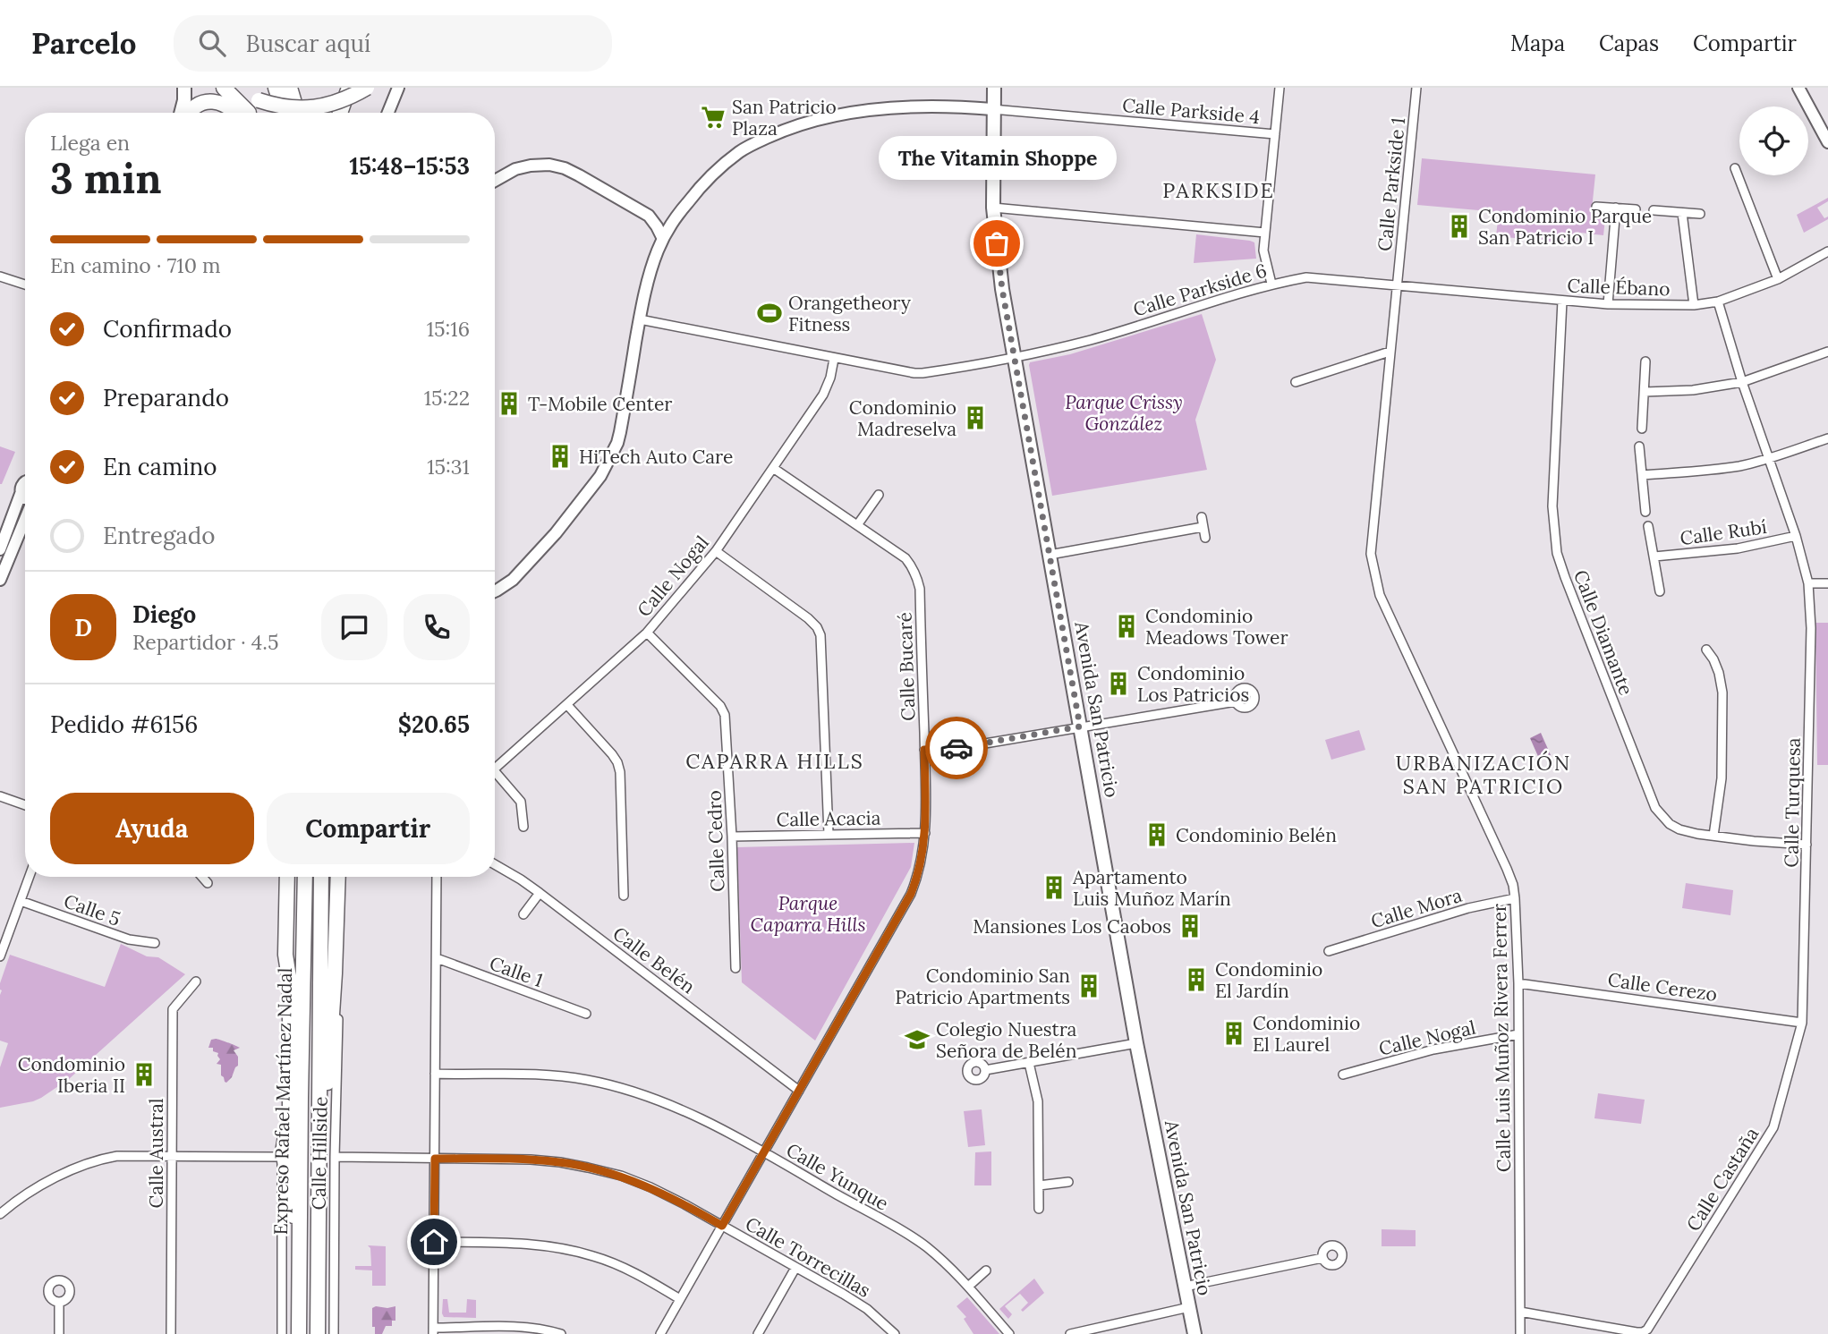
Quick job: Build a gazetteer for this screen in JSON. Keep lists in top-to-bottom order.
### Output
{
  "streets": {
    "highway": ["Expreso Rafael Martínez Nadal"],
    "main road": ["Avenida San Patricio"],
    "street": [
      "Calle Parkside 4",
      "Calle Parkside 1",
      "Calle Ébano",
      "Calle Parkside 6",
      "Calle Rubí",
      "Calle Nogal",
      "Calle Diamante",
      "Calle Bucaré",
      "Calle Turquesa",
      "Calle Acacia",
      "Calle Cedro",
      "Calle Mora",
      "Calle 5",
      "Calle Belén",
      "Calle 1",
      "Calle Cerezo",
      "Calle Luis Muñoz Rivera Ferrer",
      "Calle Austral",
      "Calle Hillside",
      "Calle Yunque",
      "Calle Castaña",
      "Calle Torrecillas"
    ]
  },
  "crossings": [
    ["Calle Parkside 4", "Avenida San Patricio"],
    ["Calle Parkside 1", "Calle Ébano"],
    ["Calle Parkside 1", "Calle Parkside 6"],
    ["Calle Parkside 1", "Calle Luis Muñoz Rivera Ferrer"],
    ["Calle Ébano", "Calle Parkside 6"],
    ["Calle Ébano", "Calle Diamante"],
    ["Calle Ébano", "Calle Turquesa"],
    ["Calle Ébano", "Calle Luis Muñoz Rivera Ferrer"],
    ["Calle Parkside 6", "Avenida San Patricio"],
    ["Calle Parkside 6", "Calle Luis Muñoz Rivera Ferrer"],
    ["Calle Rubí", "Calle Turquesa"],
    ["Calle Nogal", "Calle Bucaré"],
    ["Calle Nogal", "Calle Cedro"],
    ["Calle Nogal", "Calle Luis Muñoz Rivera Ferrer"],
    ["Calle Diamante", "Calle Turquesa"],
    ["Calle Bucaré", "Calle Acacia"],
    ["Calle Bucaré", "Calle Belén"],
    ["Calle Bucaré", "Calle Yunque"],
    ["Calle Bucaré", "Calle Torrecillas"],
    ["Calle Turquesa", "Calle Cerezo"],
    ["Calle Turquesa", "Calle Castaña"],
    ["Calle Acacia", "Calle Cedro"],
    ["Calle Mora", "Calle Luis Muñoz Rivera Ferrer"],
    ["Calle Cerezo", "Calle Luis Muñoz Rivera Ferrer"],
    ["Calle Cerezo", "Calle Castaña"],
    ["Calle Luis Muñoz Rivera Ferrer", "Calle Castaña"],
    ["Calle Hillside", "Calle Torrecillas"]
  ],
  "districts": ["PARKSIDE", "CAPARRA HILLS", "URBANIZACIÓN SAN PATRICIO"],
  "parks": ["Parque Crissy González", "Parque Caparra Hills"],
  "places": {
    "supermarket": ["San Patricio Plaza"],
    "building": [
      "Condominio Parque San Patricio I",
      "T-Mobile Center",
      "Condominio Madreselva",
      "HiTech Auto Care",
      "Condominio Meadows Tower",
      "Condominio Los Patricios",
      "Condominio Belén",
      "Apartamento Luis Muñoz Marín",
      "Mansiones Los Caobos",
      "Condominio El Jardín",
      "Condominio San Patricio Apartments",
      "Condominio El Laurel",
      "Condominio Iberia II"
    ],
    "other": ["The Vitamin Shoppe"],
    "sports": ["Orangetheory Fitness"],
    "school or university": ["Colegio Nuestra Señora de Belén"]
  },
  "page": {
    "header": "Parcelo",
    "search": "Buscar aquí",
    "nav": ["Mapa", "Capas", "Compartir"],
    "heading": ["3 min", "Llega en", "15:48–15:53"],
    "panel": [
      "Diego",
      "Repartidor · 4.5",
      "Pedido #6156",
      "$20.65"
    ],
    "bubble": "The Vitamin Shoppe",
    "bar": "En camino · 710 m",
    "list": [
      ["Confirmado", "15:16"],
      ["Preparando", "15:22"],
      ["En camino", "15:31"],
      "Entregado"
    ],
    "round": "D",
    "buttons": ["Ayuda", "Compartir"]
  }
}
